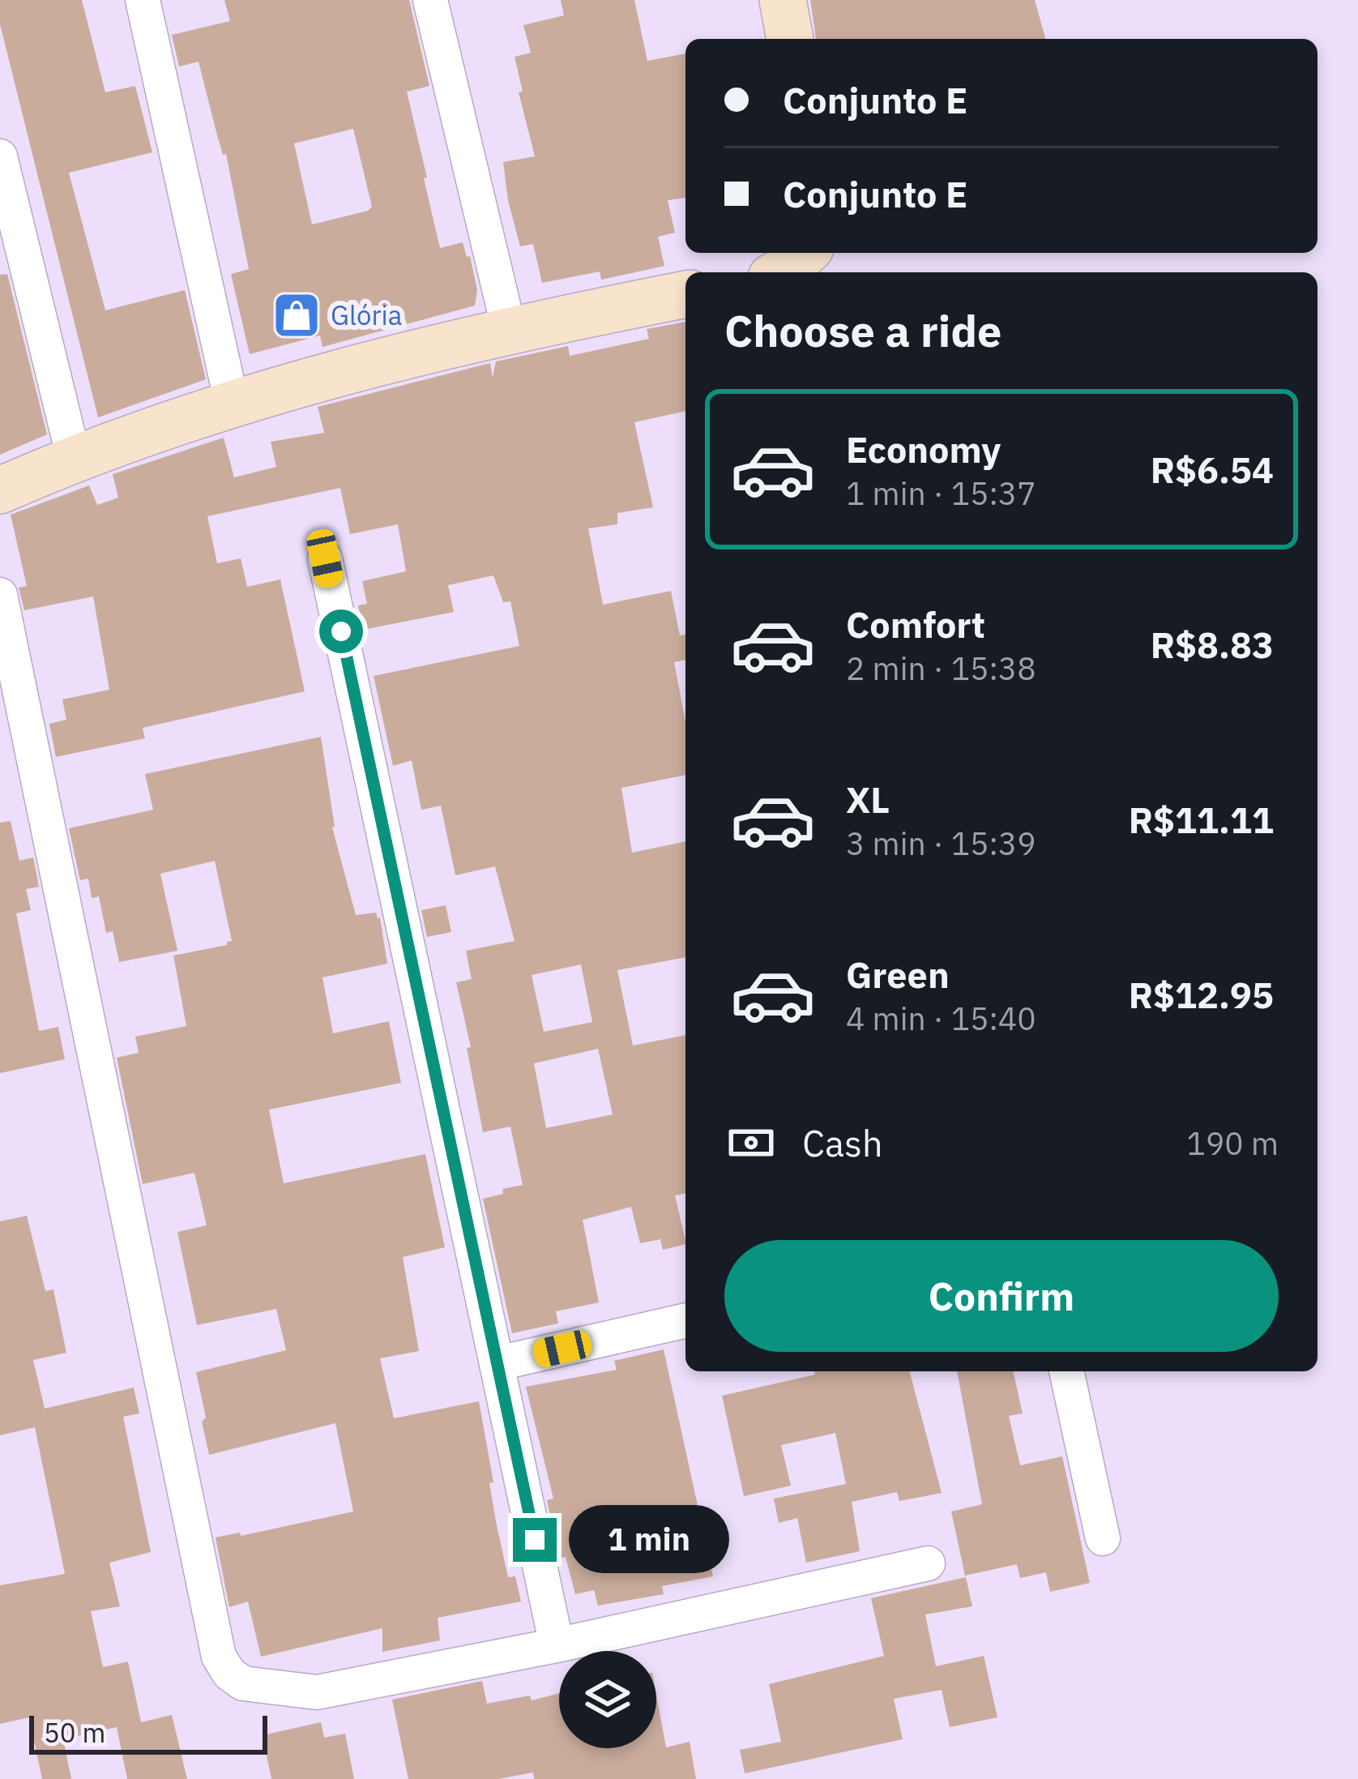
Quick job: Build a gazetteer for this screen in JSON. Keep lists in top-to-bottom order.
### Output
{
  "places": {
    "shop": ["Glória"]
  },
  "scale_bar": "50 m",
  "page": {
    "banner": ["Conjunto E", "Conjunto E"],
    "heading": "Choose a ride",
    "list": [
      {
        "name": "Economy",
        "note": "1 min · 15:37",
        "value": "R$6.54"
      },
      {
        "name": "Comfort",
        "note": "2 min · 15:38",
        "value": "R$8.83"
      },
      {
        "name": "XL",
        "note": "3 min · 15:39",
        "value": "R$11.11"
      },
      {
        "name": "Green",
        "note": "4 min · 15:40",
        "value": "R$12.95"
      }
    ],
    "pay": ["Cash", "190 m"],
    "buttons": "Confirm",
    "bubble": "1 min",
    "scale": "50 m"
  }
}
